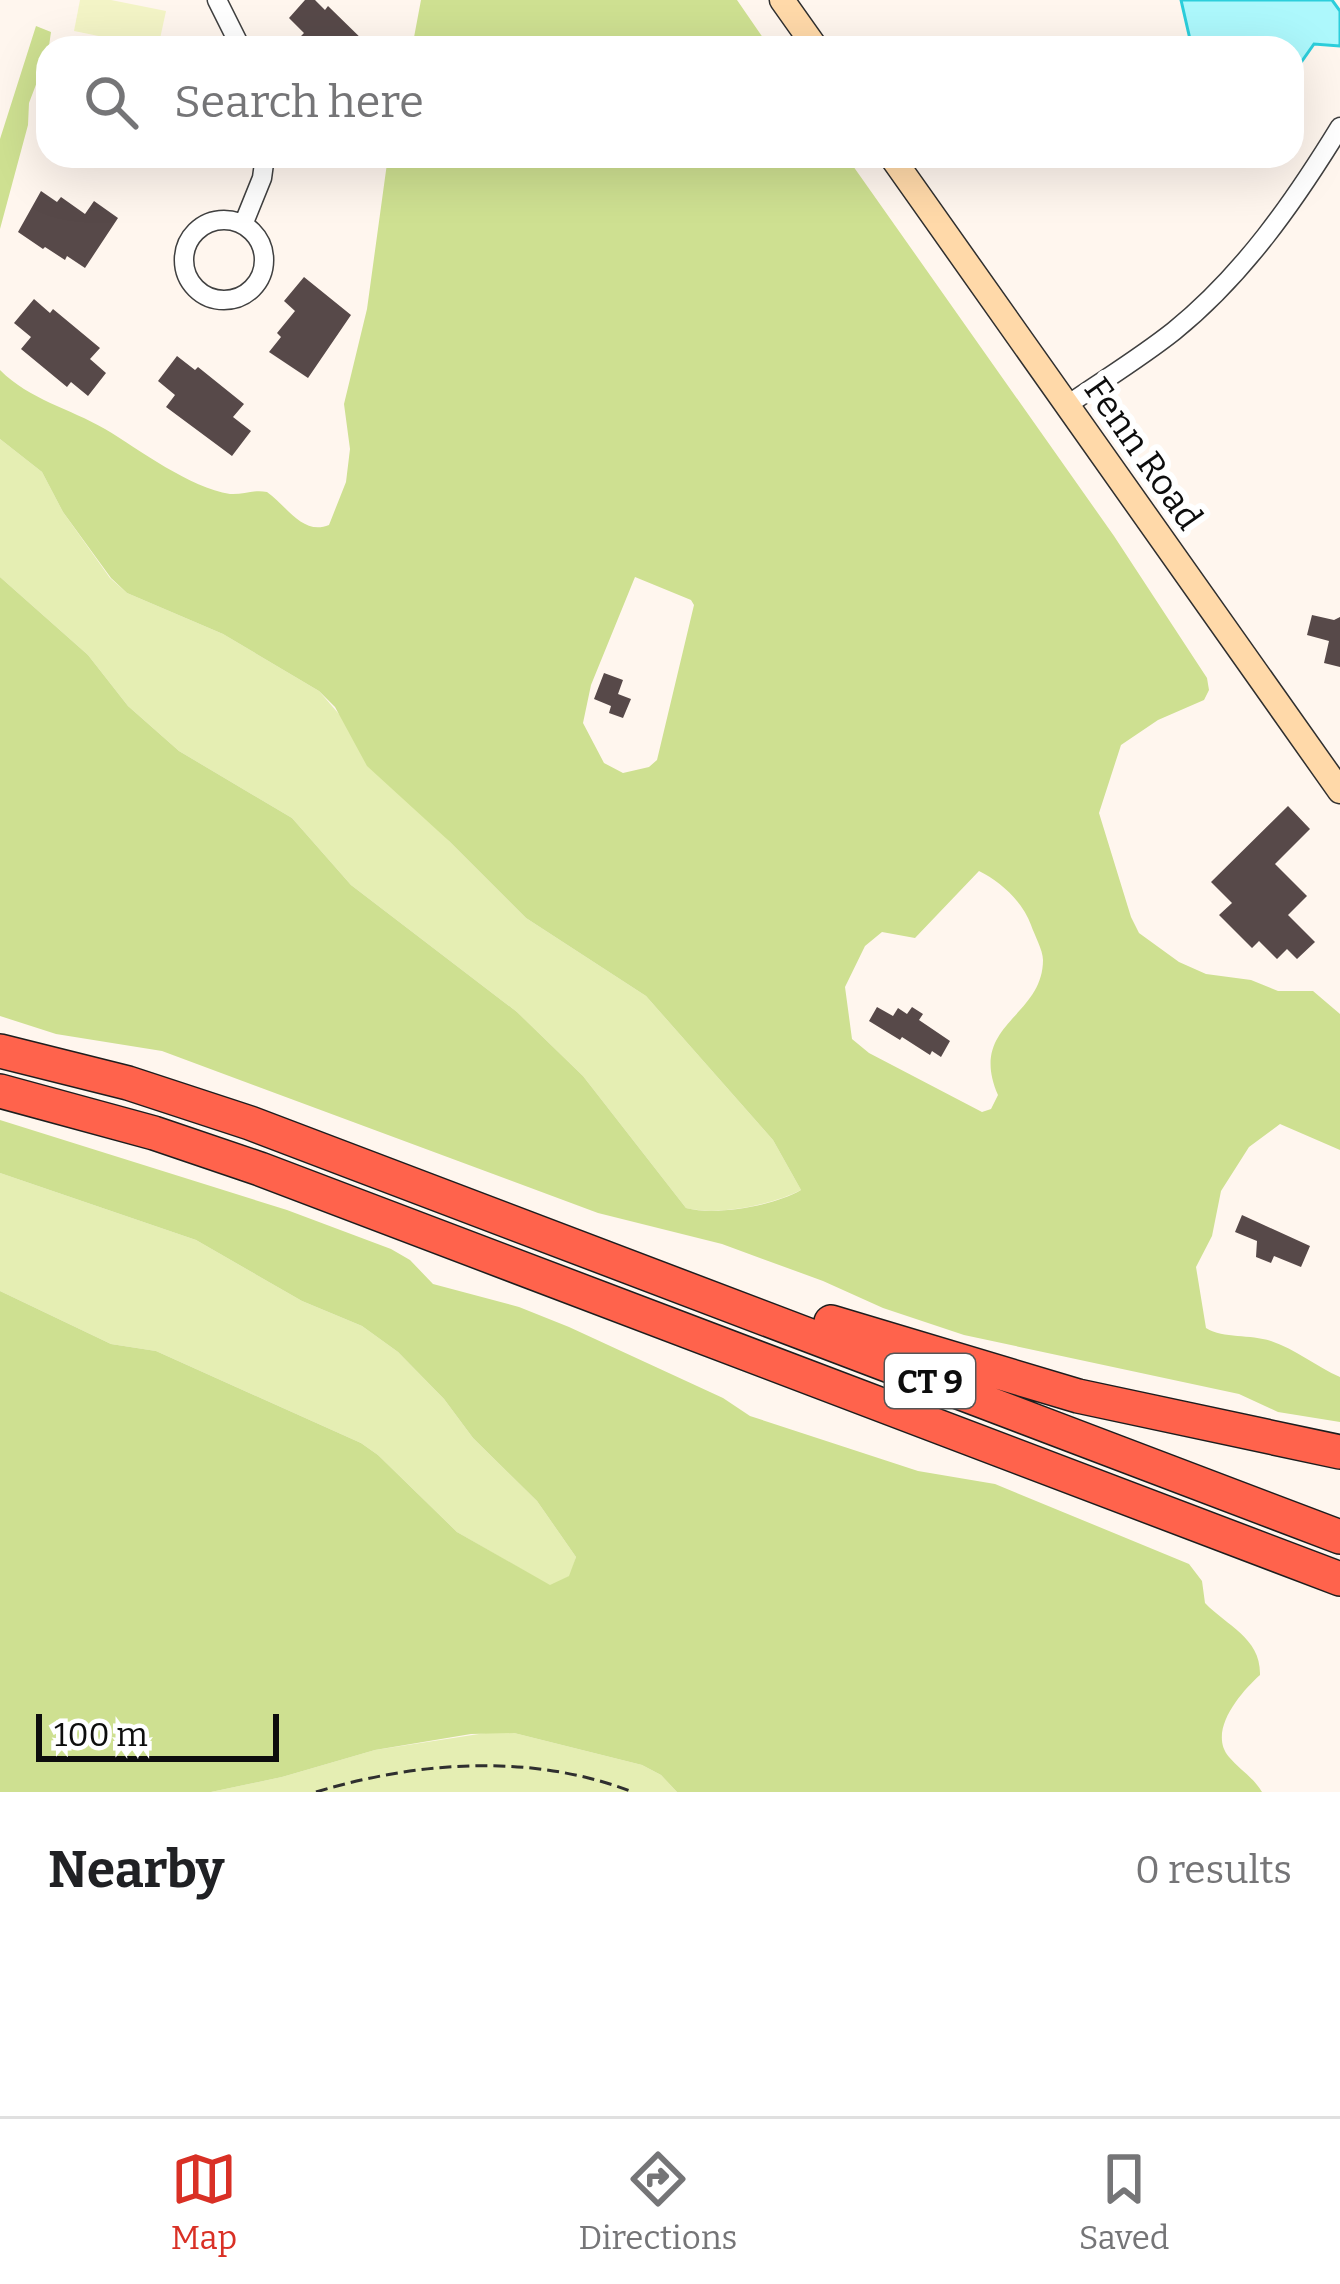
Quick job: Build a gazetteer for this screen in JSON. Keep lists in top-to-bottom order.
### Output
{
  "streets": {
    "highway": ["CT 9"],
    "street": ["Fenn Road"]
  },
  "scale_bar": "100 m",
  "page": {
    "search": "Search here",
    "scale": "100 m",
    "heading": ["Nearby", "0 results"],
    "nav": ["Map", "Directions", "Saved"]
  }
}
